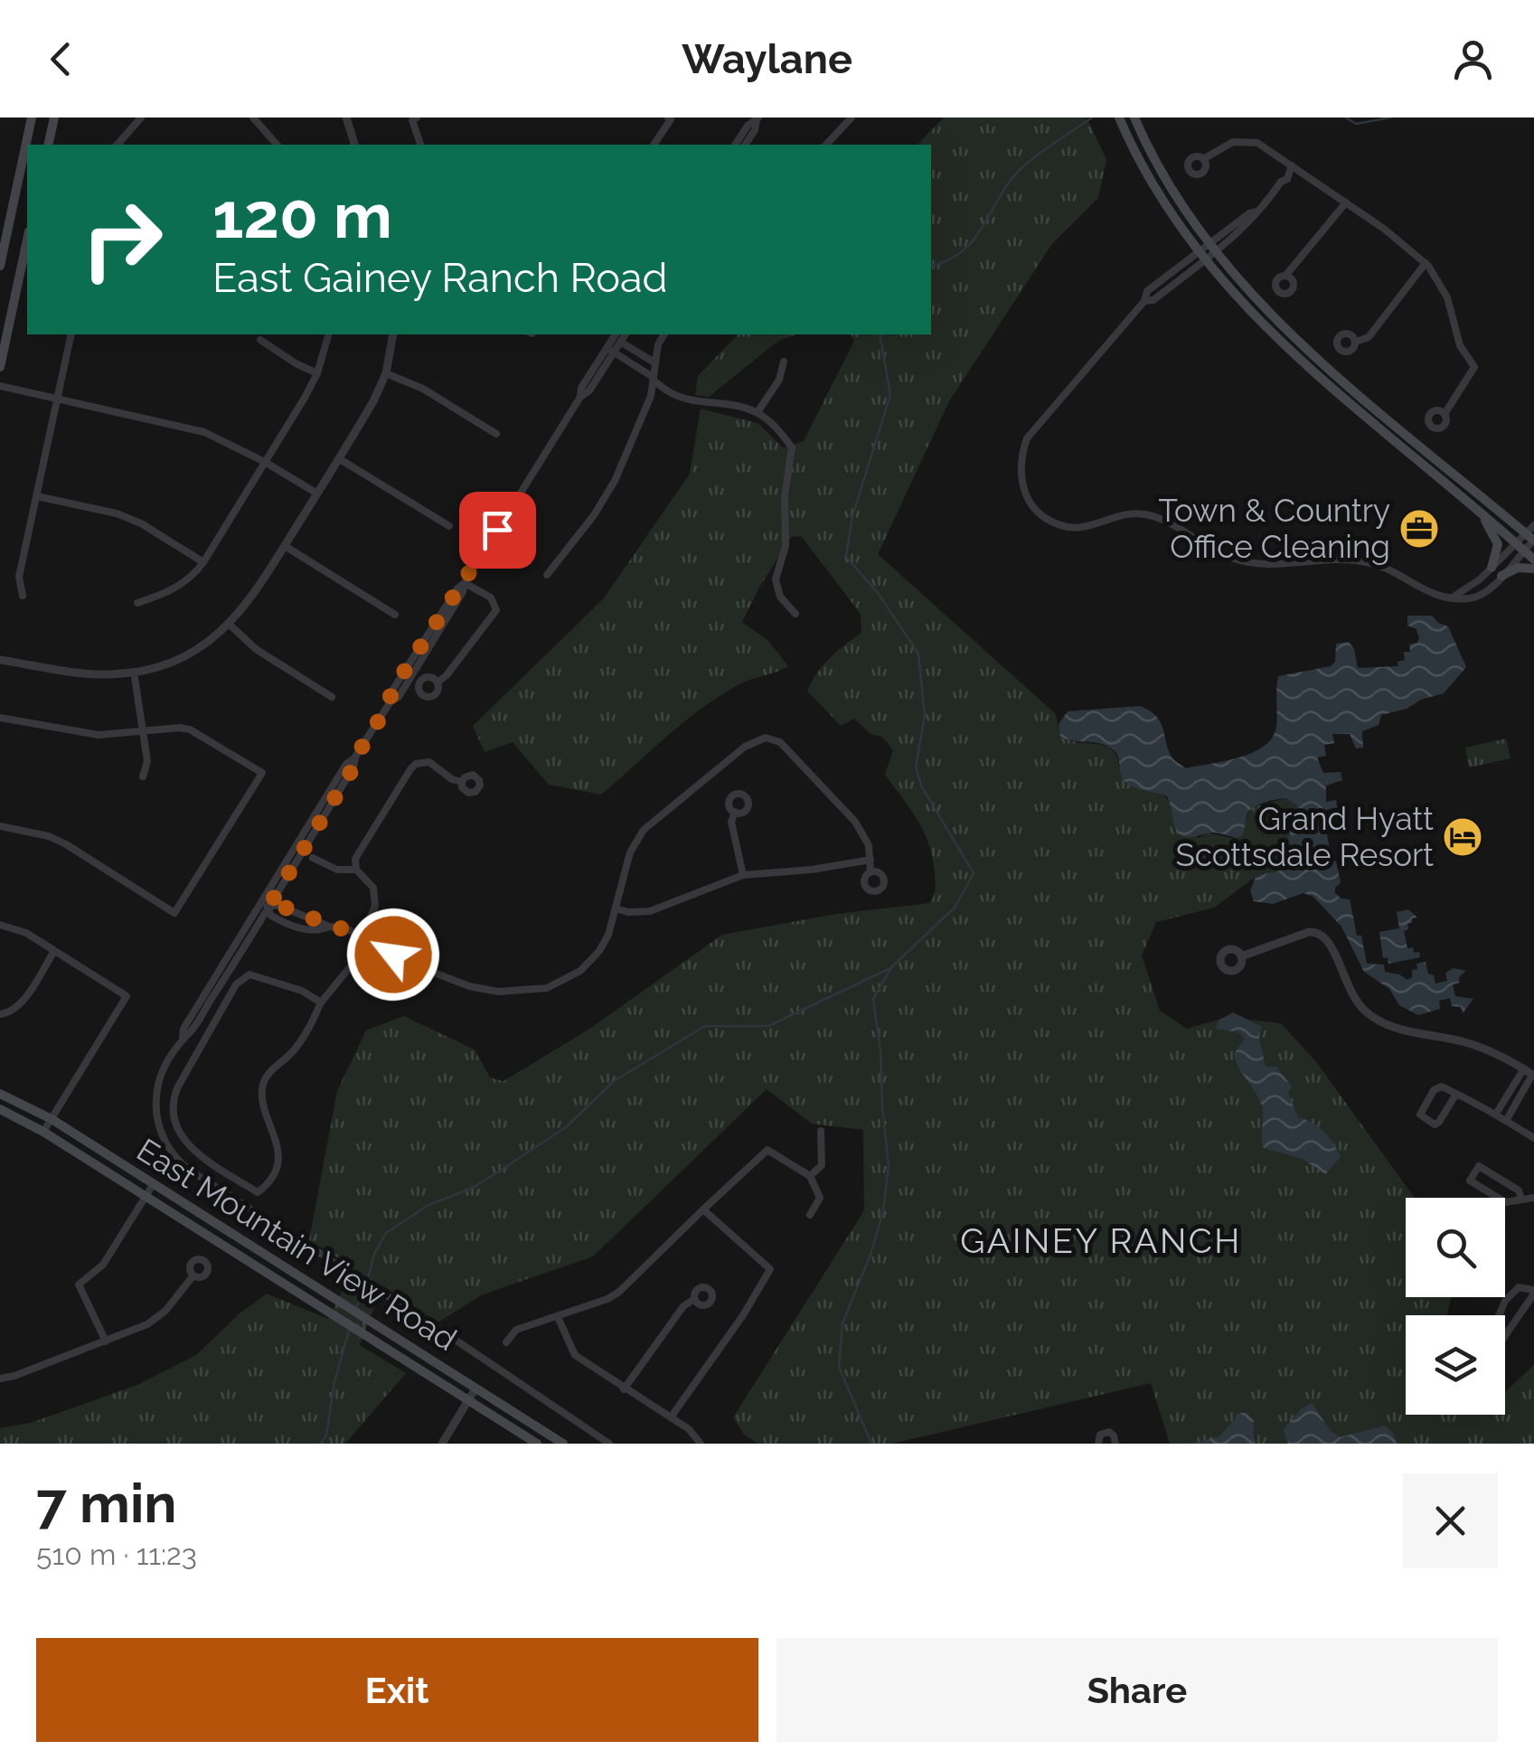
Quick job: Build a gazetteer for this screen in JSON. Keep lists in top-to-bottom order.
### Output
{
  "streets": {
    "main road": ["East Mountain View Road"]
  },
  "districts": ["GAINEY RANCH"],
  "places": {
    "office": ["Town & Country Office Cleaning"],
    "hotel": ["Grand Hyatt Scottsdale Resort"]
  },
  "page": {
    "header": "Waylane",
    "turn": ["120 m", "East Gainey Ranch Road"],
    "heading": ["7 min", "510 m · 11:23"],
    "buttons": ["Exit", "Share"]
  }
}
